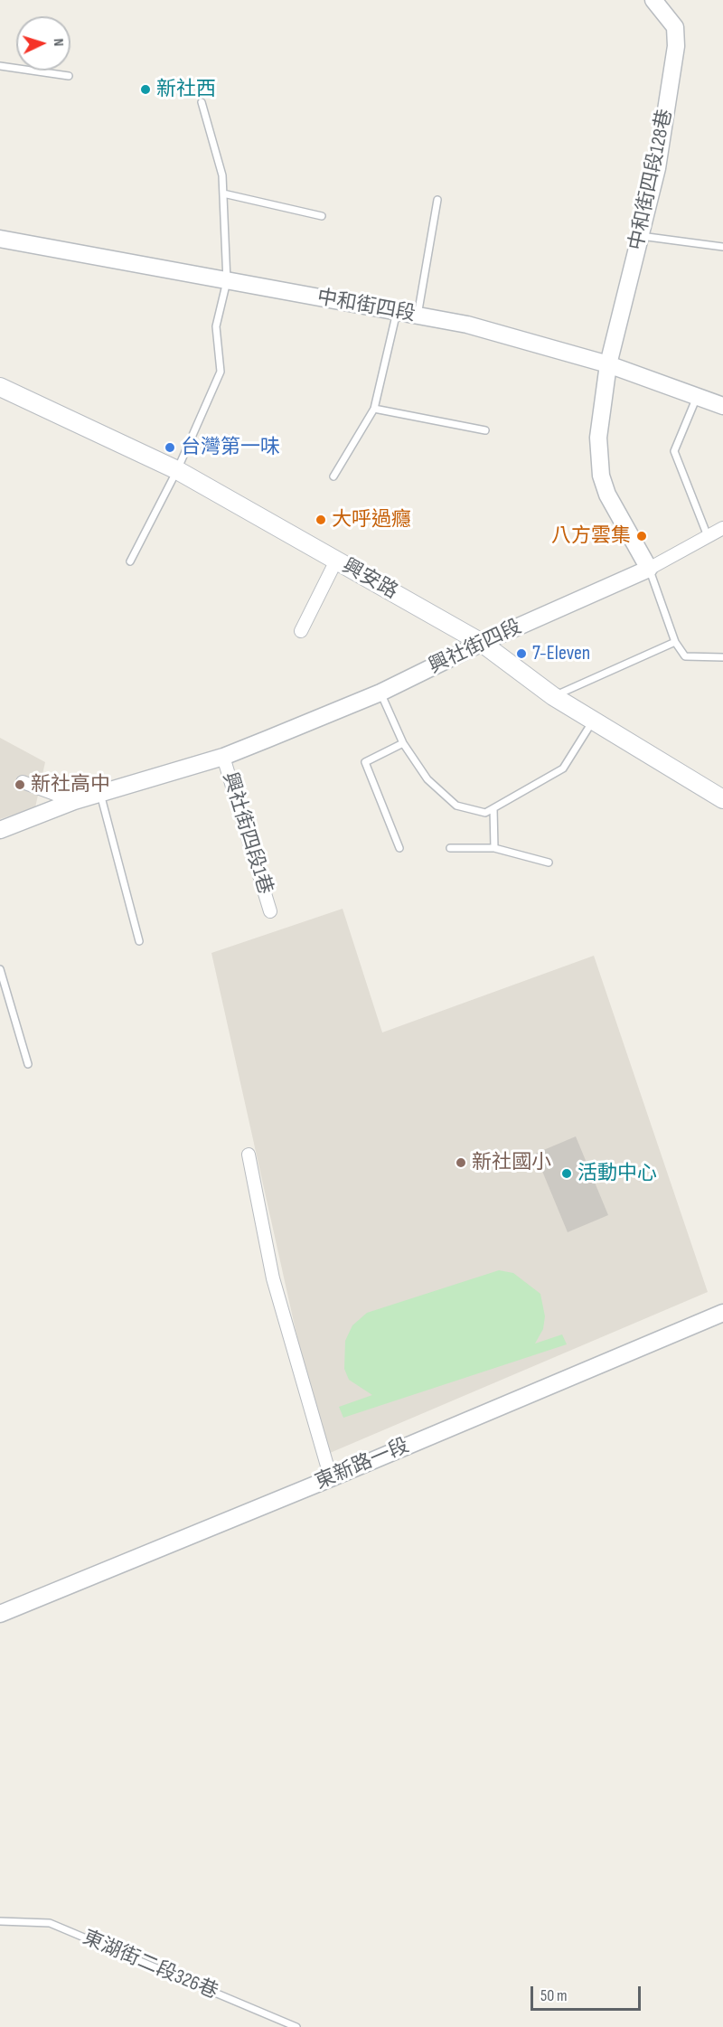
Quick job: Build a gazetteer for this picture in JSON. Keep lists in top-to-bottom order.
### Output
{
  "streets": {
    "main road": ["興安路"],
    "street": [
      "中和街四段128巷",
      "中和街四段",
      "興社街四段",
      "興社街四段1巷",
      "東新路一段"
    ],
    "lane": ["東湖街二段326巷"]
  },
  "crossings": [
    ["中和街四段128巷", "中和街四段"],
    ["中和街四段128巷", "興社街四段"],
    ["興安路", "興社街四段"],
    ["興社街四段", "興社街四段1巷"]
  ],
  "places": [
    "新社西",
    "台灣第一味",
    "大呼過癮",
    "八方雲集",
    "7-Eleven",
    "新社高中",
    "新社國小",
    "活動中心"
  ],
  "scale_bar": "50 m",
  "north": "right"
}
